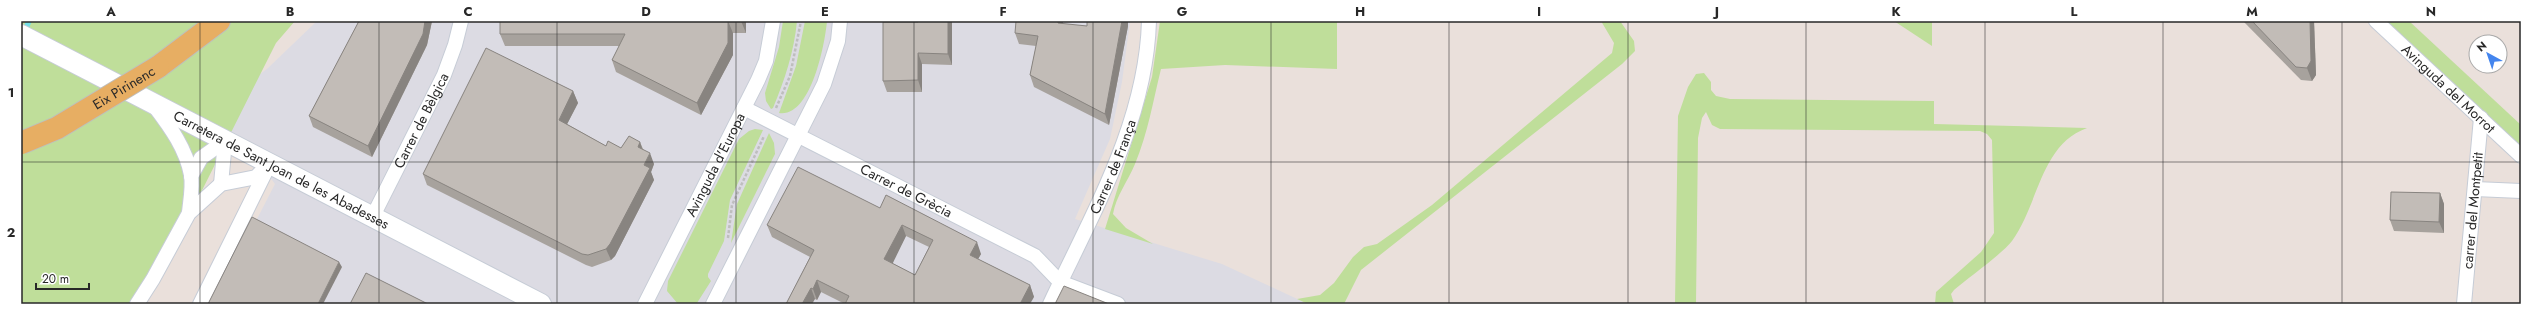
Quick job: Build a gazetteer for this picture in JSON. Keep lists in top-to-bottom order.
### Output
{
  "streets": {
    "main road": ["Eix Pirinenc", "Carretera de Sant Joan de les Abadesses"],
    "street": [
      "Avinguda del Morrot",
      "Carrer de Bèlgica",
      "Avinguda d'Europa",
      "Carrer de França",
      "Carrer de Grècia",
      "carrer del Montpetit"
    ]
  },
  "crossings": [
    ["Avinguda del Morrot", "carrer del Montpetit"],
    ["Carrer de Bèlgica", "Carretera de Sant Joan de les Abadesses"],
    ["Avinguda d'Europa", "Carrer de Grècia"],
    ["Carrer de França", "Carrer de Grècia"]
  ],
  "scale_bar": "20 m",
  "north": "top left",
  "grid": {
    "columns": [
      "A",
      "B",
      "C",
      "D",
      "E",
      "F",
      "G",
      "H",
      "I",
      "J",
      "K",
      "L",
      "M",
      "N"
    ],
    "rows": ["1", "2"]
  }
}
